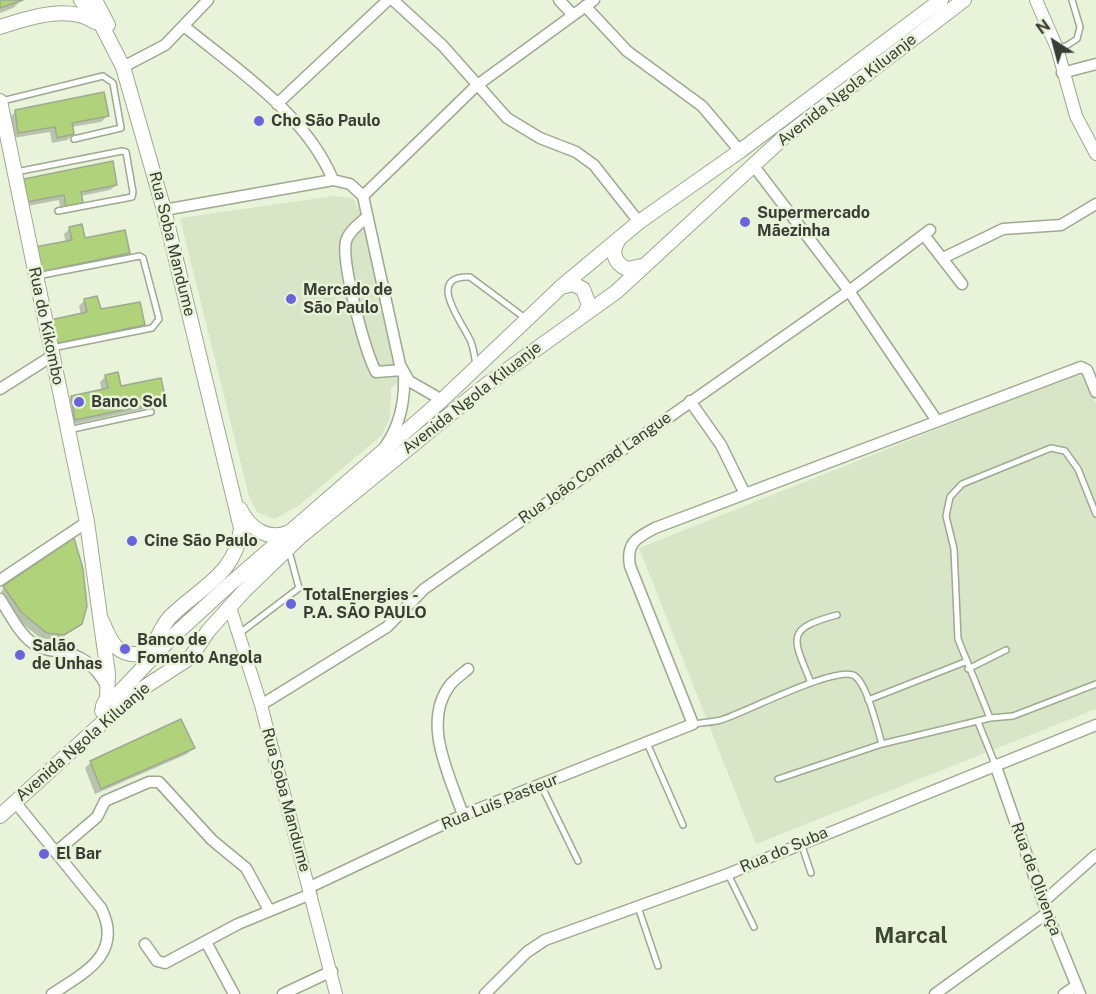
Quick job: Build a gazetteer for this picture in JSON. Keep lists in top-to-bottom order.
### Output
{
  "streets": {
    "main road": ["Avenida Ngola Kiluanje", "Rua Soba Mandume", "Rua do Kikombo"],
    "street": [
      "Rua João Conrad Langue",
      "Rua Luís Pasteur",
      "Rua do Suba",
      "Rua de Olivença"
    ]
  },
  "crossings": [
    ["Avenida Ngola Kiluanje", "Rua Soba Mandume"],
    ["Rua Soba Mandume", "Rua João Conrad Langue"],
    ["Rua Soba Mandume", "Rua Luís Pasteur"],
    ["Rua do Suba", "Rua de Olivença"]
  ],
  "districts": ["Marcal"],
  "places": [
    "Cho São Paulo",
    "Supermercado Mãezinha",
    "Mercado de São Paulo",
    "Banco Sol",
    "Cine São Paulo",
    "TotalEnergies - P.A. SÃO PAULO",
    "Banco de Fomento Angola",
    "Salão de Unhas",
    "El Bar"
  ],
  "north": "top left"
}
